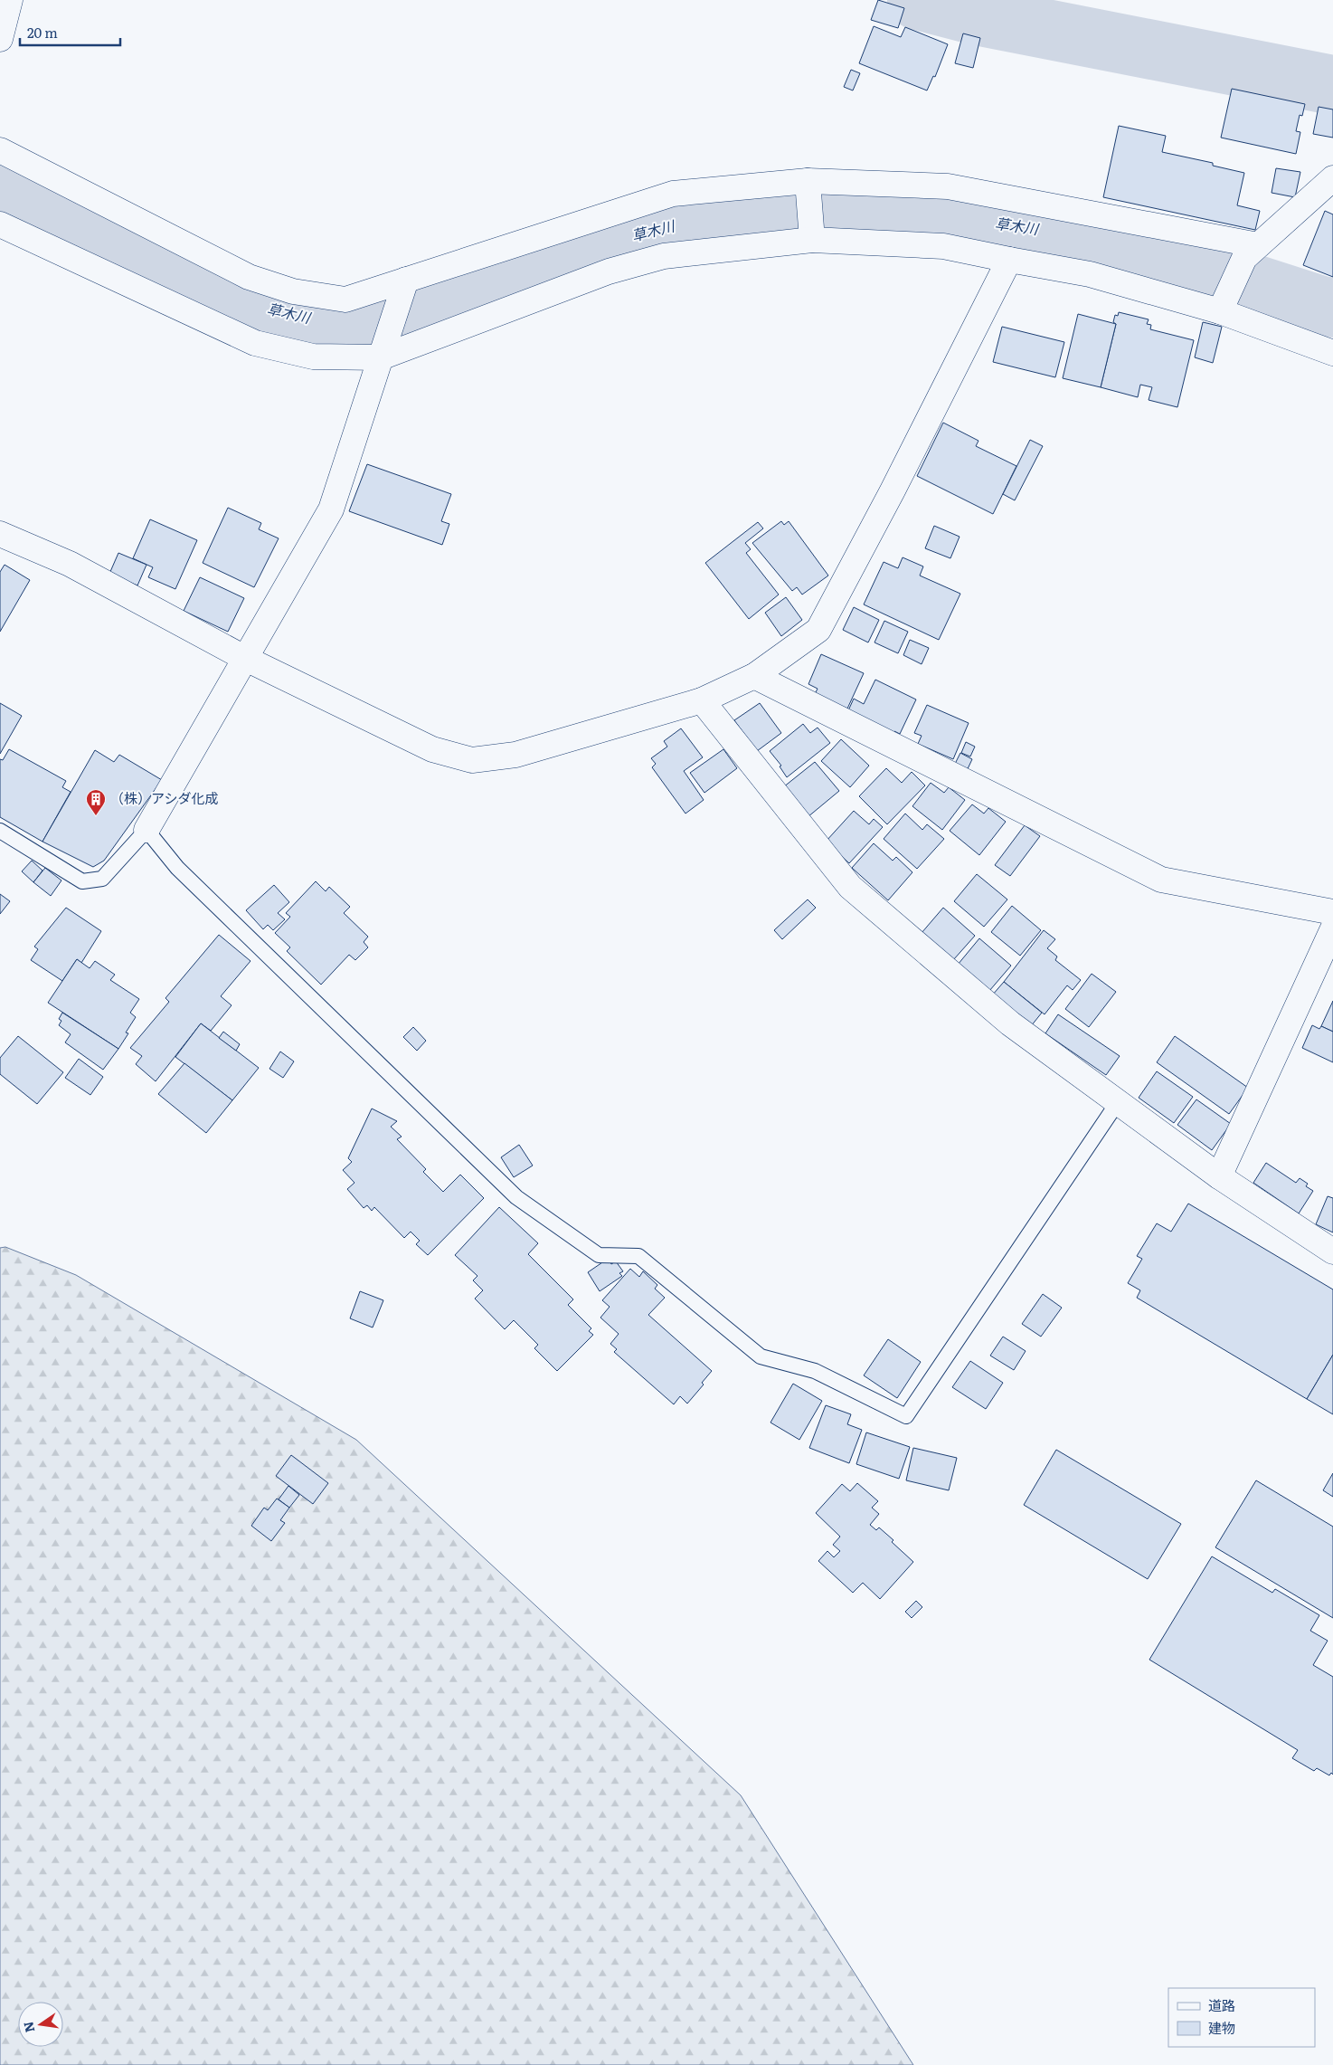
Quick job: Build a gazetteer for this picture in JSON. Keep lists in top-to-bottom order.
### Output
{
  "water": ["草木川"],
  "places": {
    "building": ["（株）アシダ化成"]
  },
  "legend": ["道路", "建物"],
  "scale_bar": "20 m",
  "north": "left"
}
